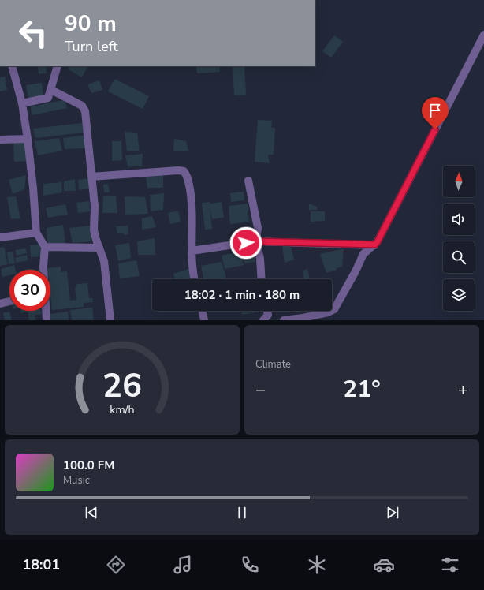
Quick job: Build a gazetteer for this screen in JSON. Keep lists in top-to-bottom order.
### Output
{
  "north": "top",
  "page": {
    "turn": ["90 m", "Turn left"],
    "limit": "30",
    "trip": "18:02 · 1 min · 180 m",
    "tile": "Climate",
    "heat": ["−", "21°", "+"],
    "song": ["100.0 FM", "Music"],
    "tabs": "18:01",
    "gauge": ["26", "km/h"]
  }
}
